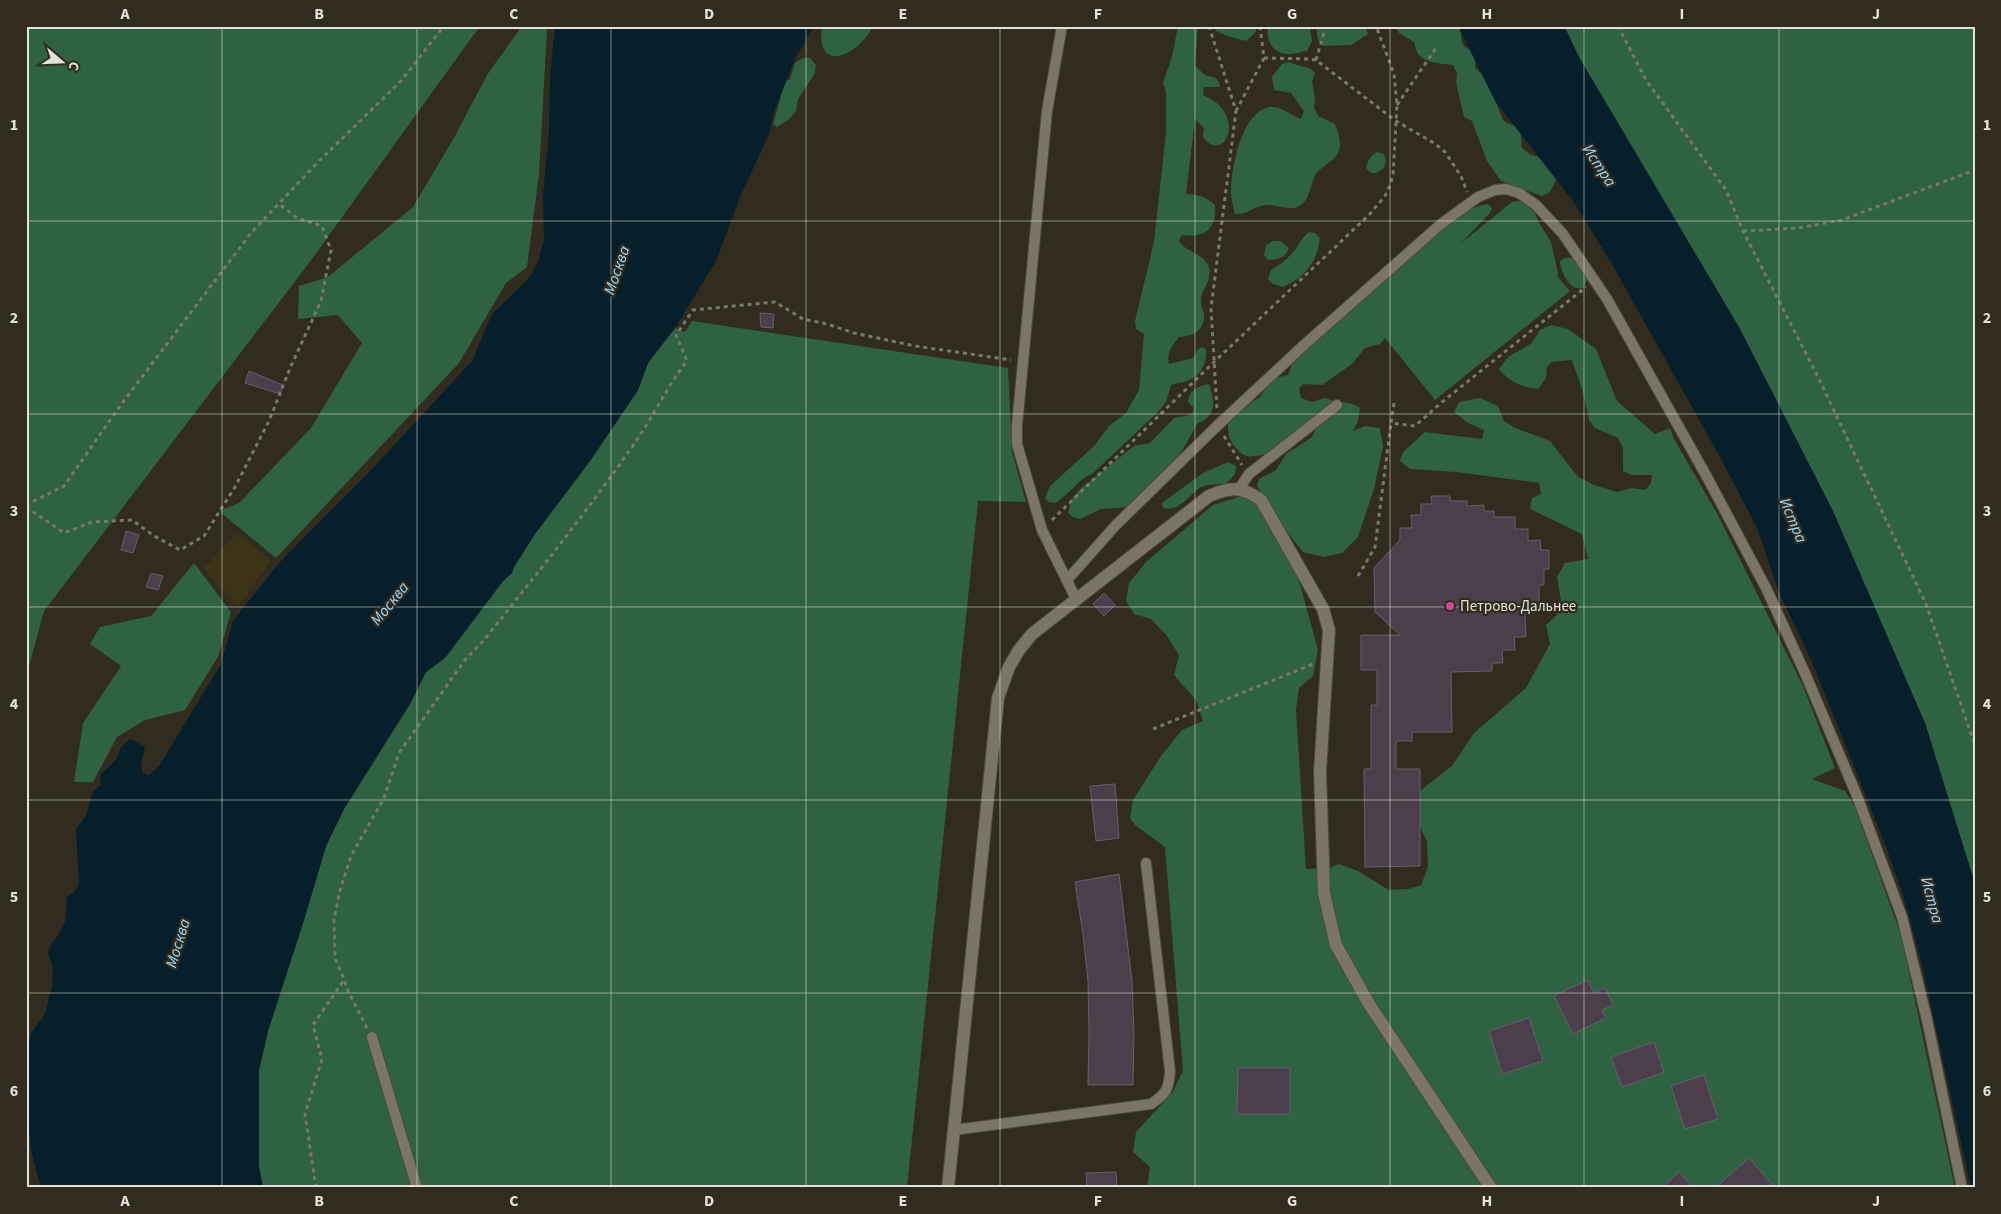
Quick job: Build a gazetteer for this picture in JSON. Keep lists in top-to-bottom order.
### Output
{
  "water": ["Истра", "Москва"],
  "places": ["Петрово-Дальнее"],
  "north": "right",
  "grid": {
    "columns": [
      "A",
      "B",
      "C",
      "D",
      "E",
      "F",
      "G",
      "H",
      "I",
      "J"
    ],
    "rows": [
      "1",
      "2",
      "3",
      "4",
      "5",
      "6"
    ]
  }
}
